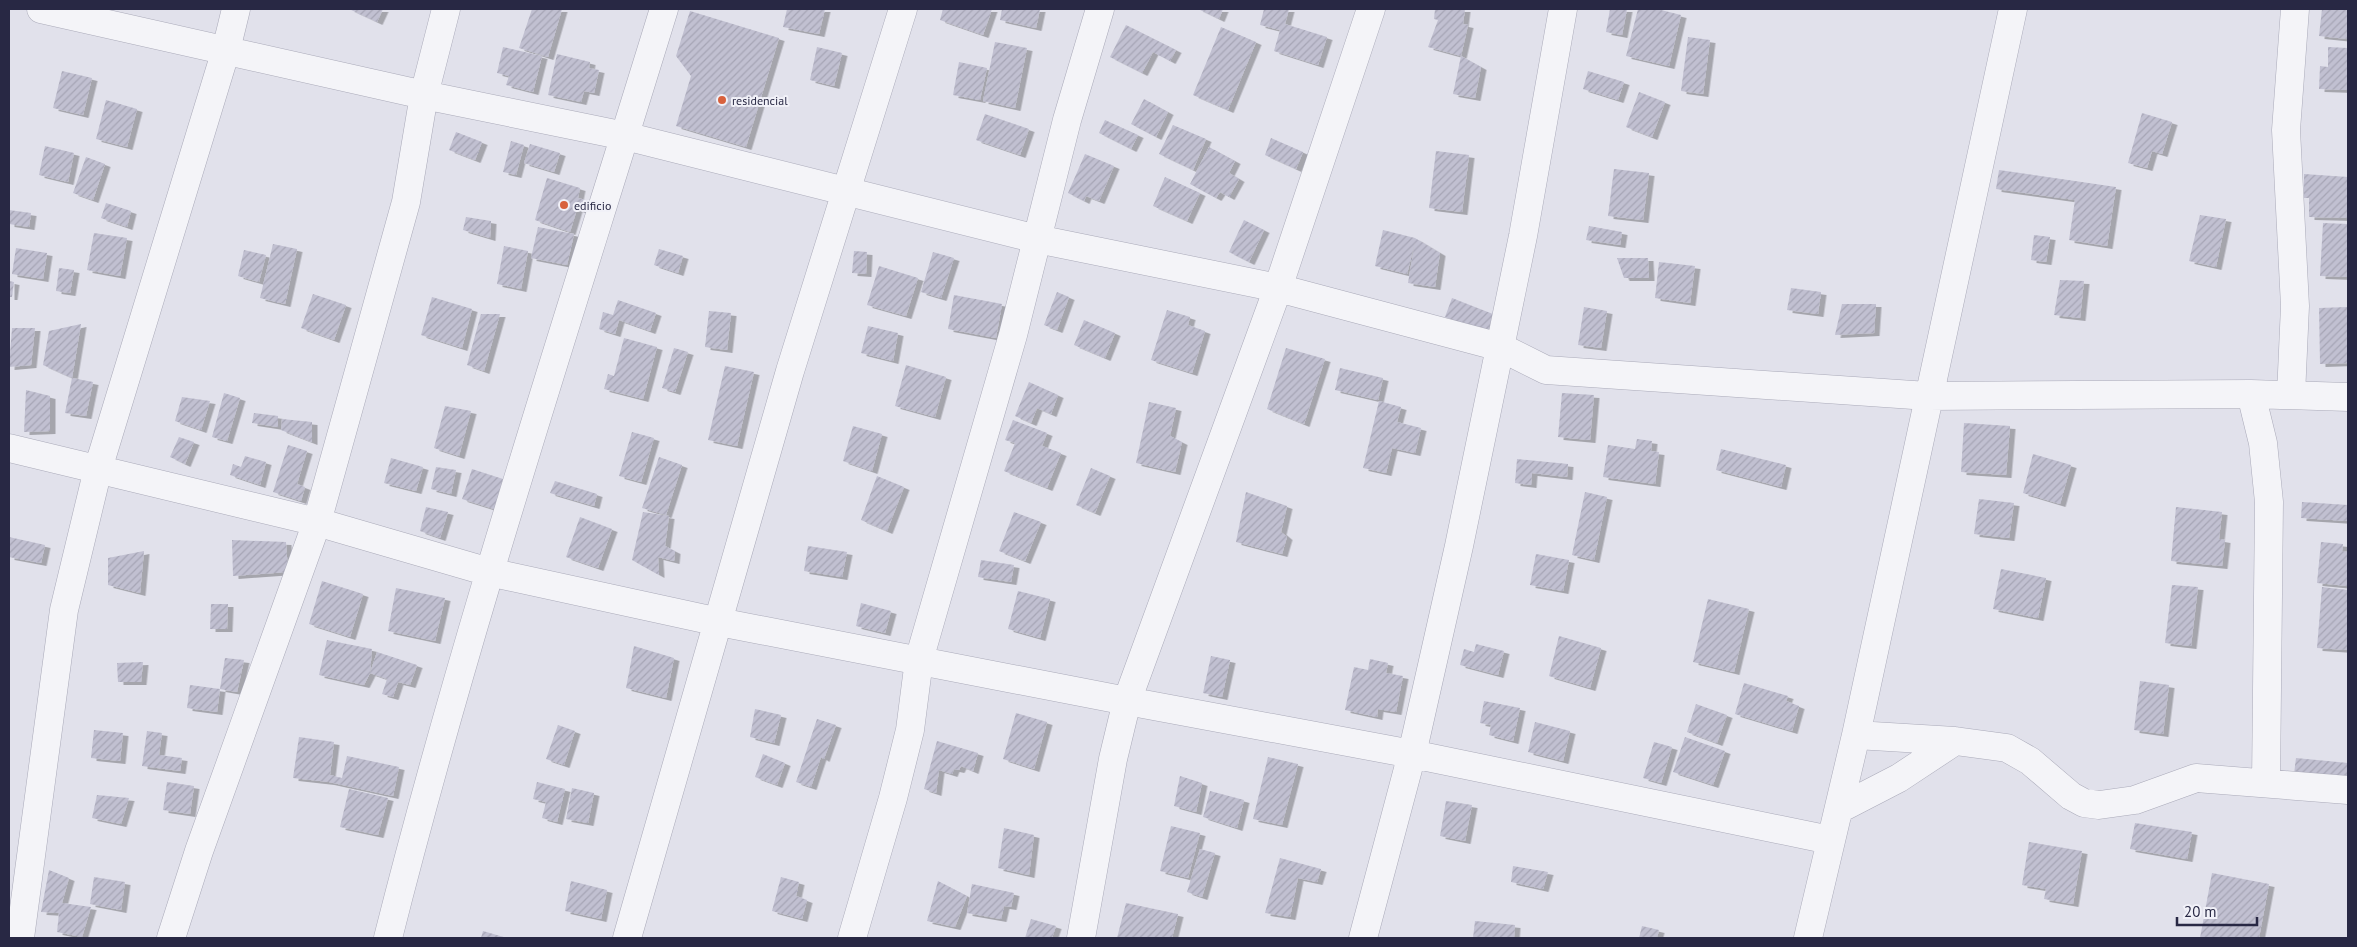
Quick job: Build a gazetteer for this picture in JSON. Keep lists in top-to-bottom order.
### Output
{
  "places": ["residencial", "edificio"],
  "scale_bar": "20 m"
}
